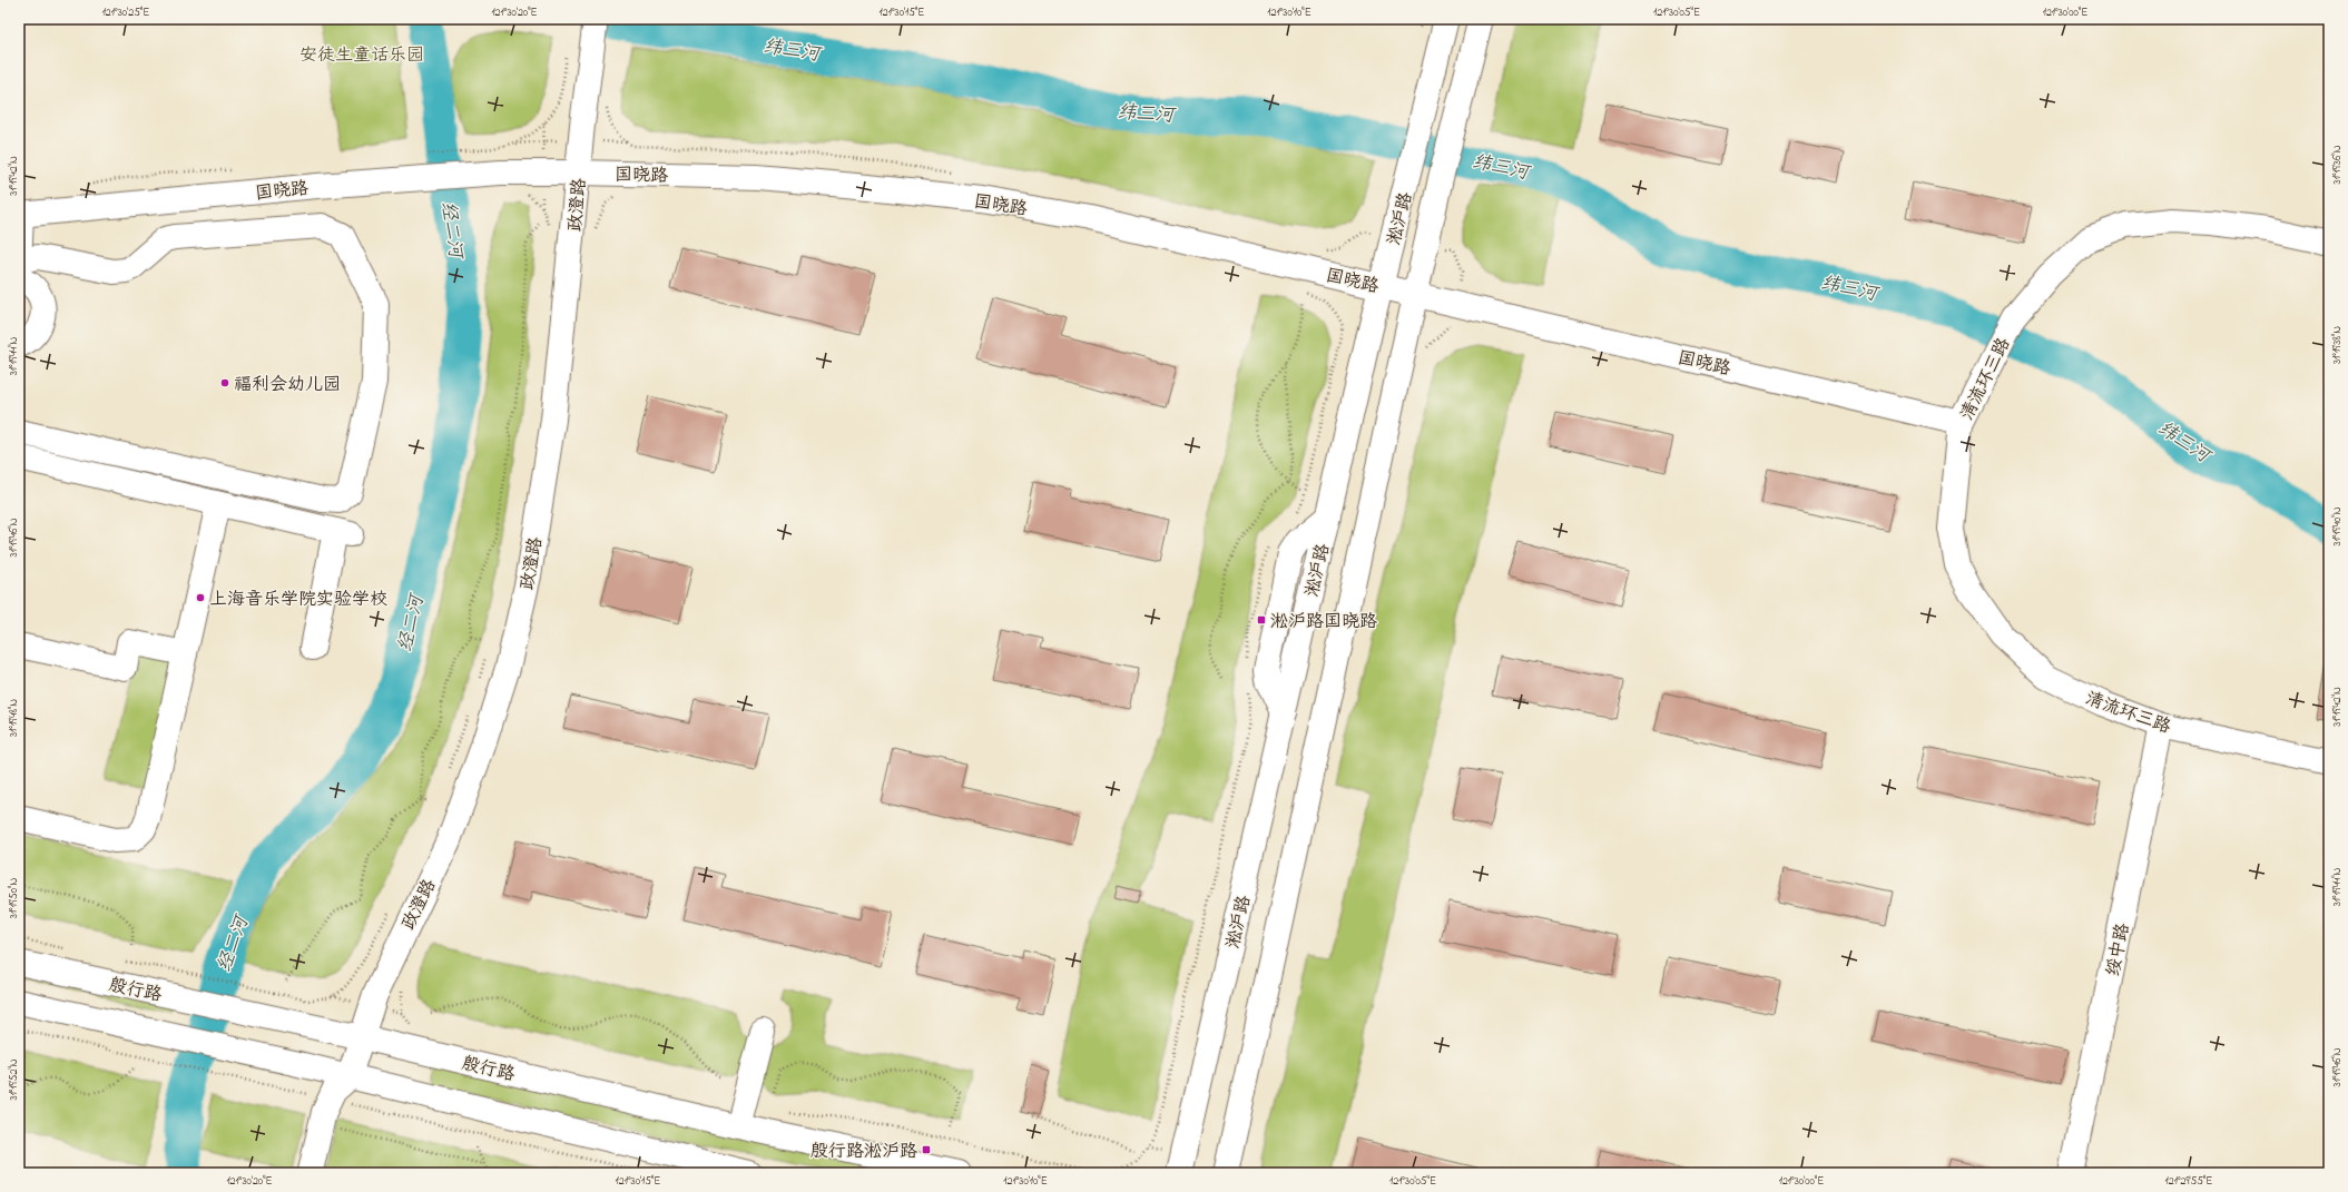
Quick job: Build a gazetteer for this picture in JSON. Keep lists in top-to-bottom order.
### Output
{
  "streets": {
    "street": [
      "国晓路",
      "政澄路",
      "淞沪路",
      "清流环三路",
      "绥中路",
      "殷行路"
    ]
  },
  "crossings": [
    ["国晓路", "政澄路"],
    ["国晓路", "淞沪路"],
    ["国晓路", "清流环三路"],
    ["政澄路", "殷行路"],
    ["清流环三路", "绥中路"]
  ],
  "water": ["纬三河", "经二河"],
  "parks": ["安徒生童话乐园"],
  "places": {
    "other": ["福利会幼儿园", "上海音乐学院实验学校"],
    "transit": ["淞沪路国晓路", "殷行路淞沪路"]
  },
  "coordinates": [
    "121°30'25\"E",
    "121°30'20\"E",
    "121°30'15\"E",
    "121°30'10\"E",
    "121°30'05\"E",
    "121°30'00\"E",
    "31°19'36\"N",
    "31°19'42\"N",
    "31°19'38\"N",
    "31°19'44\"N",
    "31°19'40\"N",
    "31°19'46\"N",
    "31°19'48\"N",
    "31°19'50\"N",
    "31°19'52\"N",
    "121°29'55\"E"
  ]
}
